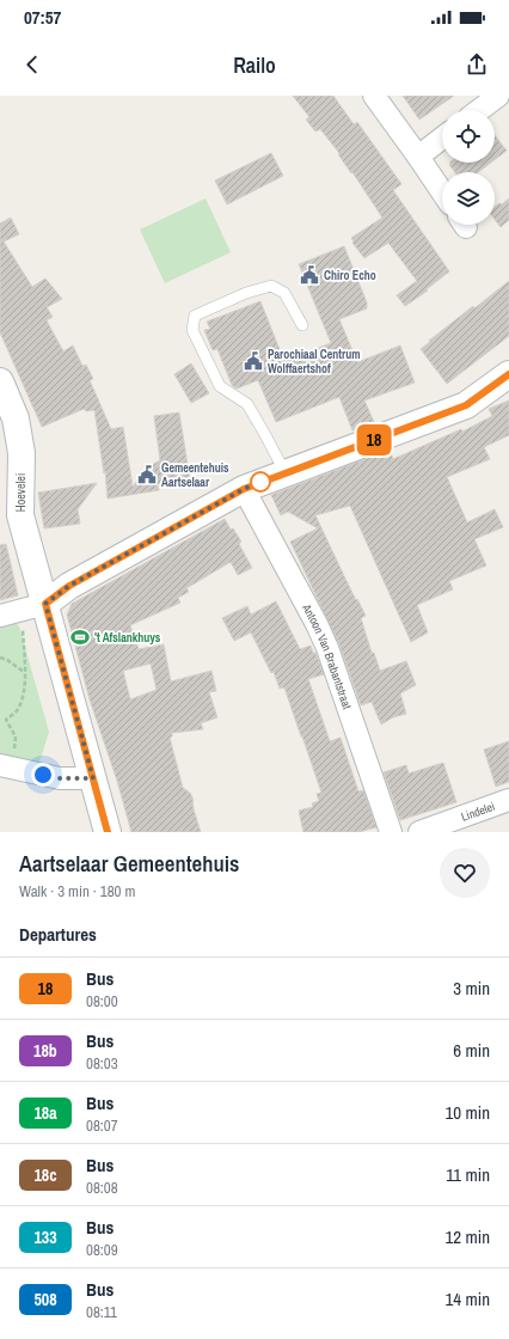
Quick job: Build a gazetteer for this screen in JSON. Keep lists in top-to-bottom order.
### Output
{
  "streets": {
    "street": ["Hoevelei", "Antoon Van Brabantstraat", "Lindelei"]
  },
  "places": {
    "public building": ["Chiro Echo", "Parochiaal Centrum Wolffaertshof", "Gemeentehuis Aartselaar"],
    "sports": ["'t Afslankhuys"]
  },
  "lines": ["bus line 18"],
  "page": {
    "status": "07:57",
    "header": "Railo",
    "on_map": "18",
    "heading": [
      ["Aartselaar Gemeentehuis", "Walk · 3 min · 180 m"],
      "Departures"
    ],
    "list": [
      {
        "mark": "18",
        "name": "Bus",
        "note": "08:00",
        "value": "3 min"
      },
      {
        "mark": "18b",
        "name": "Bus",
        "note": "08:03",
        "value": "6 min"
      },
      {
        "mark": "18a",
        "name": "Bus",
        "note": "08:07",
        "value": "10 min"
      },
      {
        "mark": "18c",
        "name": "Bus",
        "note": "08:08",
        "value": "11 min"
      },
      {
        "mark": "133",
        "name": "Bus",
        "note": "08:09",
        "value": "12 min"
      },
      {
        "mark": "508",
        "name": "Bus",
        "note": "08:11",
        "value": "14 min"
      }
    ]
  }
}
